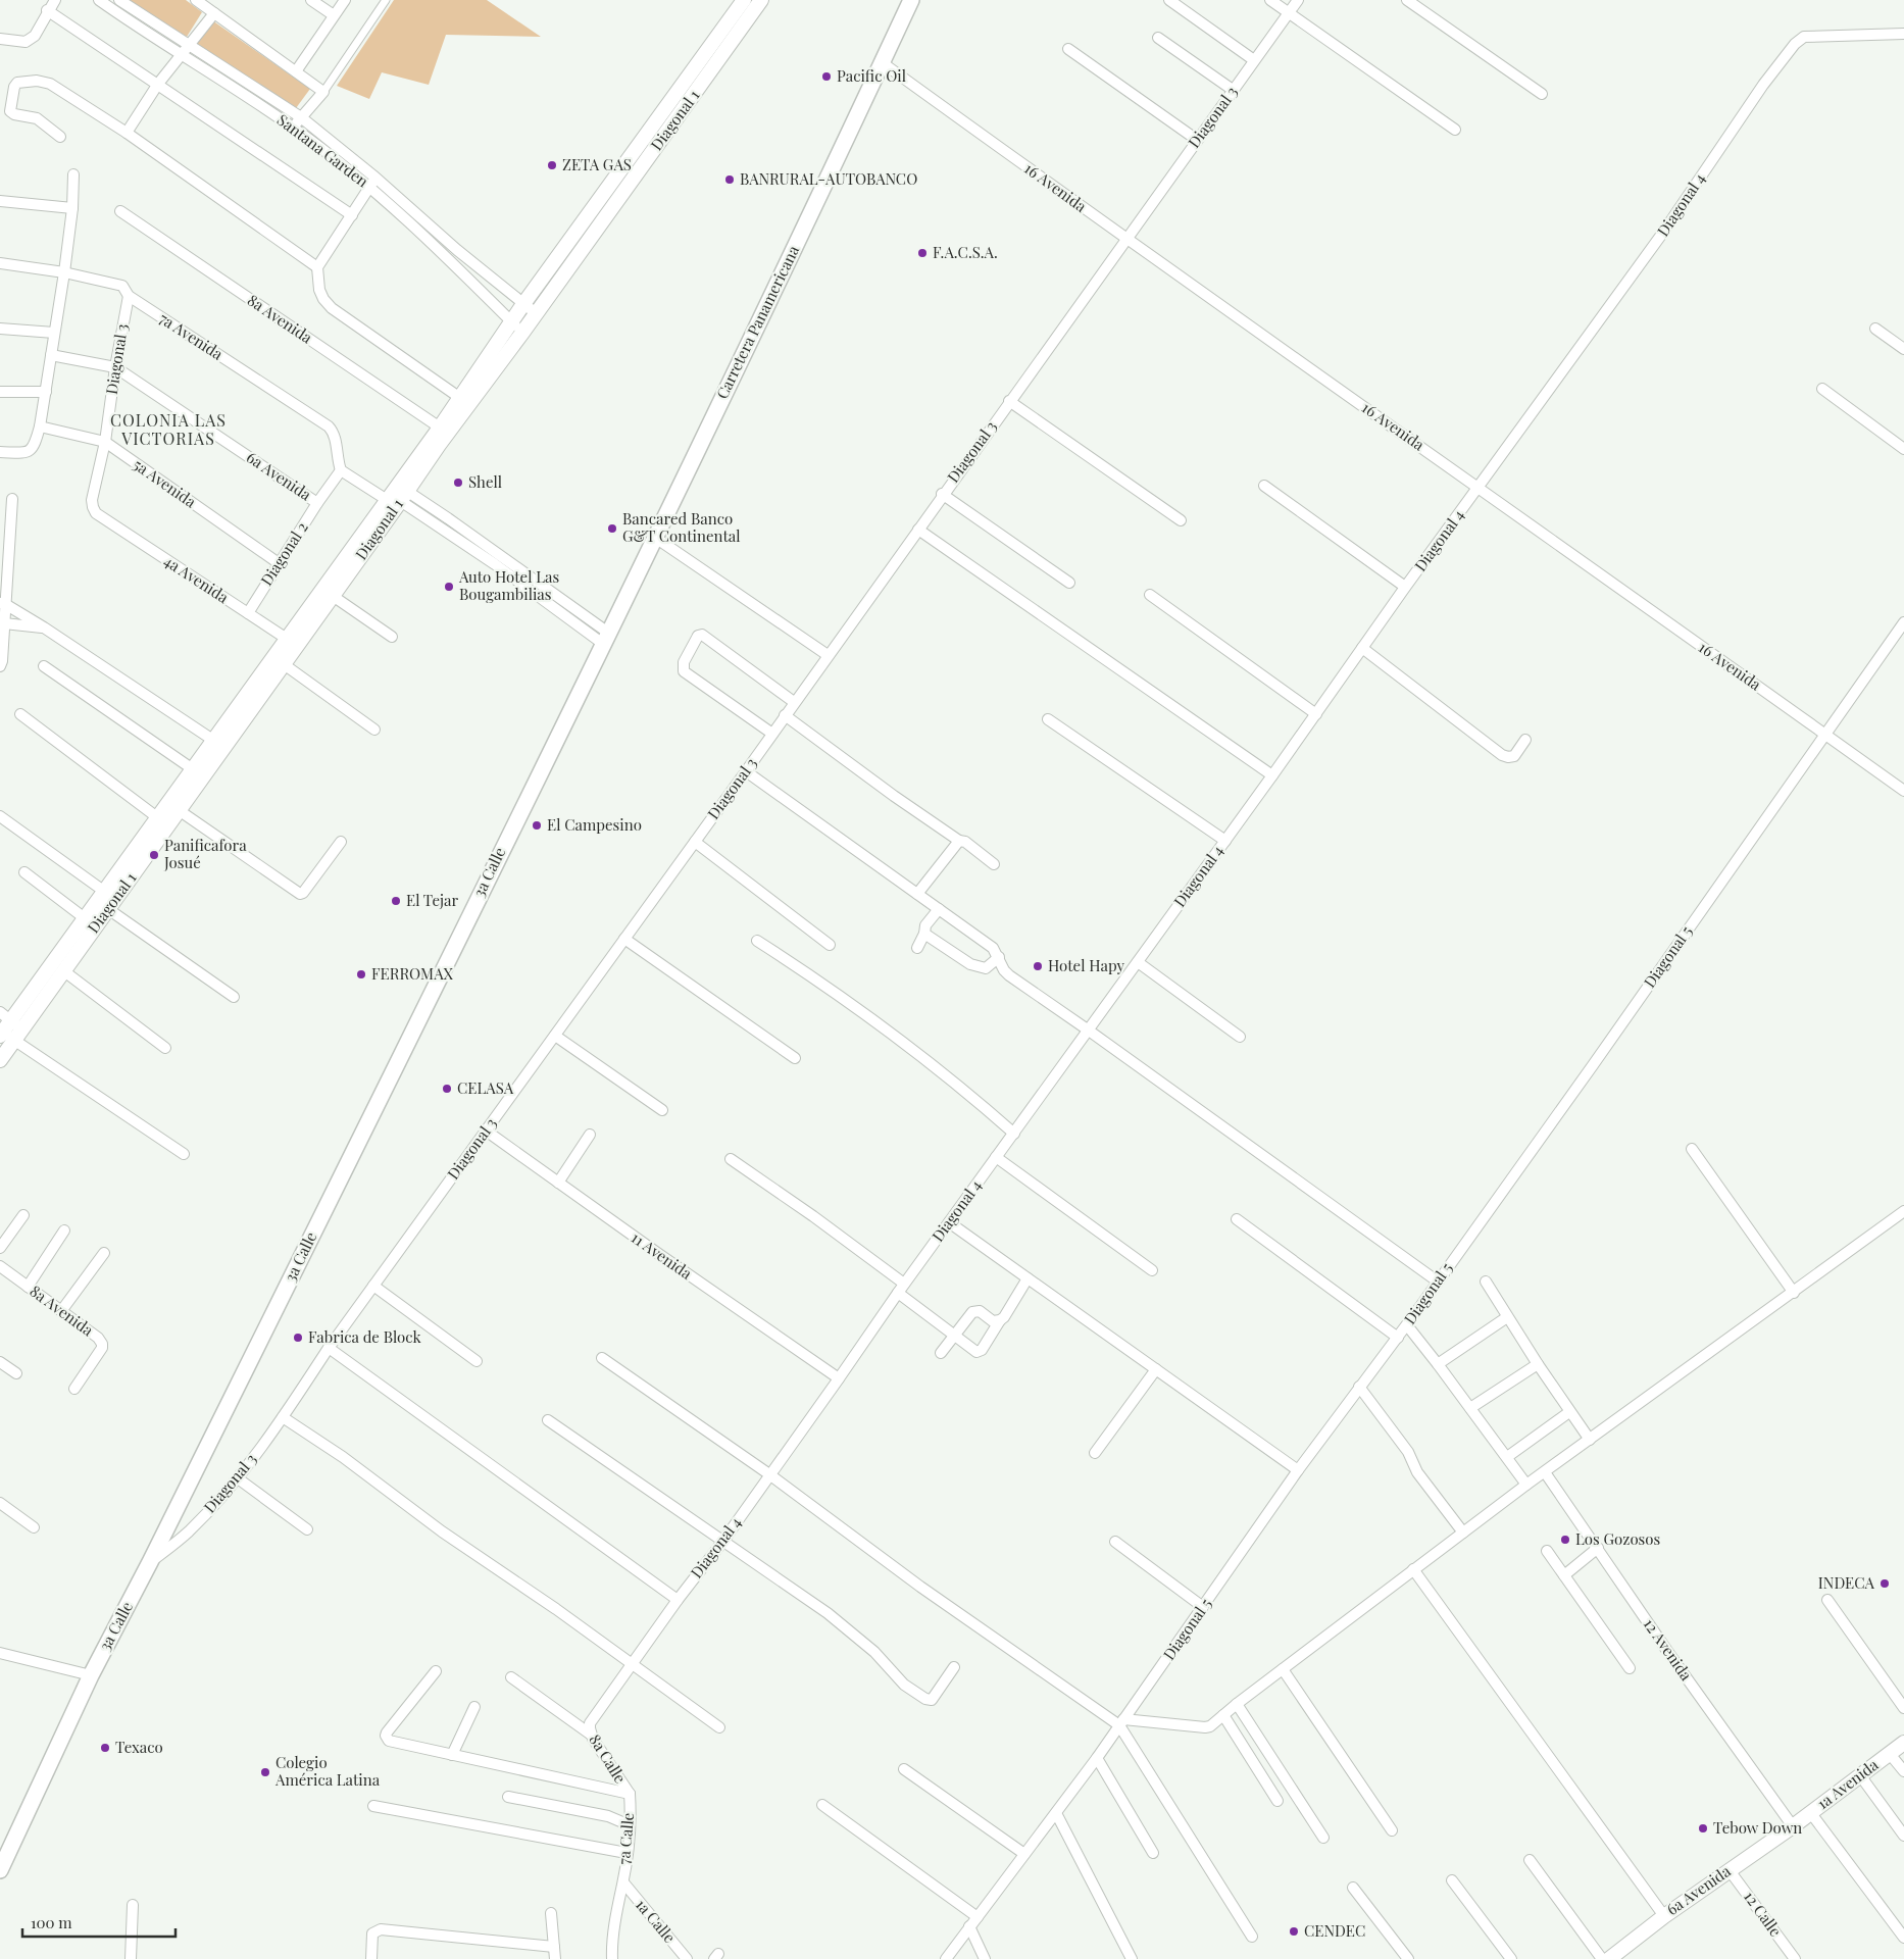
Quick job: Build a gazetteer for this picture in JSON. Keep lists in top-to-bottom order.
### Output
{
  "streets": {
    "main road": [
      "Diagonal 1",
      "Carretera Panamericana",
      "6a Avenida",
      "3a Calle",
      "1a Avenida"
    ],
    "street": [
      "Diagonal 3",
      "Santana Garden",
      "16 Avenida",
      "Diagonal 4",
      "8a Avenida",
      "7a Avenida",
      "5a Avenida",
      "Diagonal 2",
      "4a Avenida",
      "Diagonal 5",
      "11 Avenida",
      "12 Avenida",
      "8a Calle",
      "7a Calle",
      "12 Calle",
      "1a Calle"
    ]
  },
  "crossings": [
    ["Diagonal 3", "16 Avenida"],
    ["Diagonal 3", "7a Avenida"],
    ["Diagonal 3", "6a Avenida"],
    ["Diagonal 3", "5a Avenida"],
    ["Diagonal 3", "4a Avenida"],
    ["Diagonal 3", "3a Calle"],
    ["Diagonal 3", "11 Avenida"],
    ["Diagonal 1", "Santana Garden"],
    ["Diagonal 1", "8a Avenida"],
    ["Diagonal 1", "4a Avenida"],
    ["16 Avenida", "Diagonal 4"],
    ["16 Avenida", "Carretera Panamericana"],
    ["16 Avenida", "Diagonal 5"],
    ["Diagonal 4", "11 Avenida"],
    ["Diagonal 4", "8a Calle"],
    ["Carretera Panamericana", "3a Calle"],
    ["7a Avenida", "Diagonal 2"],
    ["6a Avenida", "Diagonal 2"],
    ["6a Avenida", "12 Avenida"],
    ["6a Avenida", "1a Avenida"],
    ["6a Avenida", "12 Calle"],
    ["5a Avenida", "Diagonal 2"],
    ["Diagonal 2", "4a Avenida"],
    ["12 Avenida", "1a Avenida"],
    ["8a Calle", "7a Calle"],
    ["7a Calle", "1a Calle"]
  ],
  "districts": ["COLONIA LAS VICTORIAS"],
  "places": [
    "Pacific Oil",
    "ZETA GAS",
    "BANRURAL-AUTOBANCO",
    "F.A.C.S.A.",
    "Shell",
    "Bancared Banco G&T Continental",
    "Auto Hotel Las Bougambilias",
    "El Campesino",
    "Panificafora Josué",
    "El Tejar",
    "Hotel Hapy",
    "FERROMAX",
    "CELASA",
    "Fabrica de Block",
    "Los Gozosos",
    "INDECA",
    "Texaco",
    "Colegio América Latina",
    "Tebow Down",
    "CENDEC"
  ],
  "scale_bar": "100 m"
}
